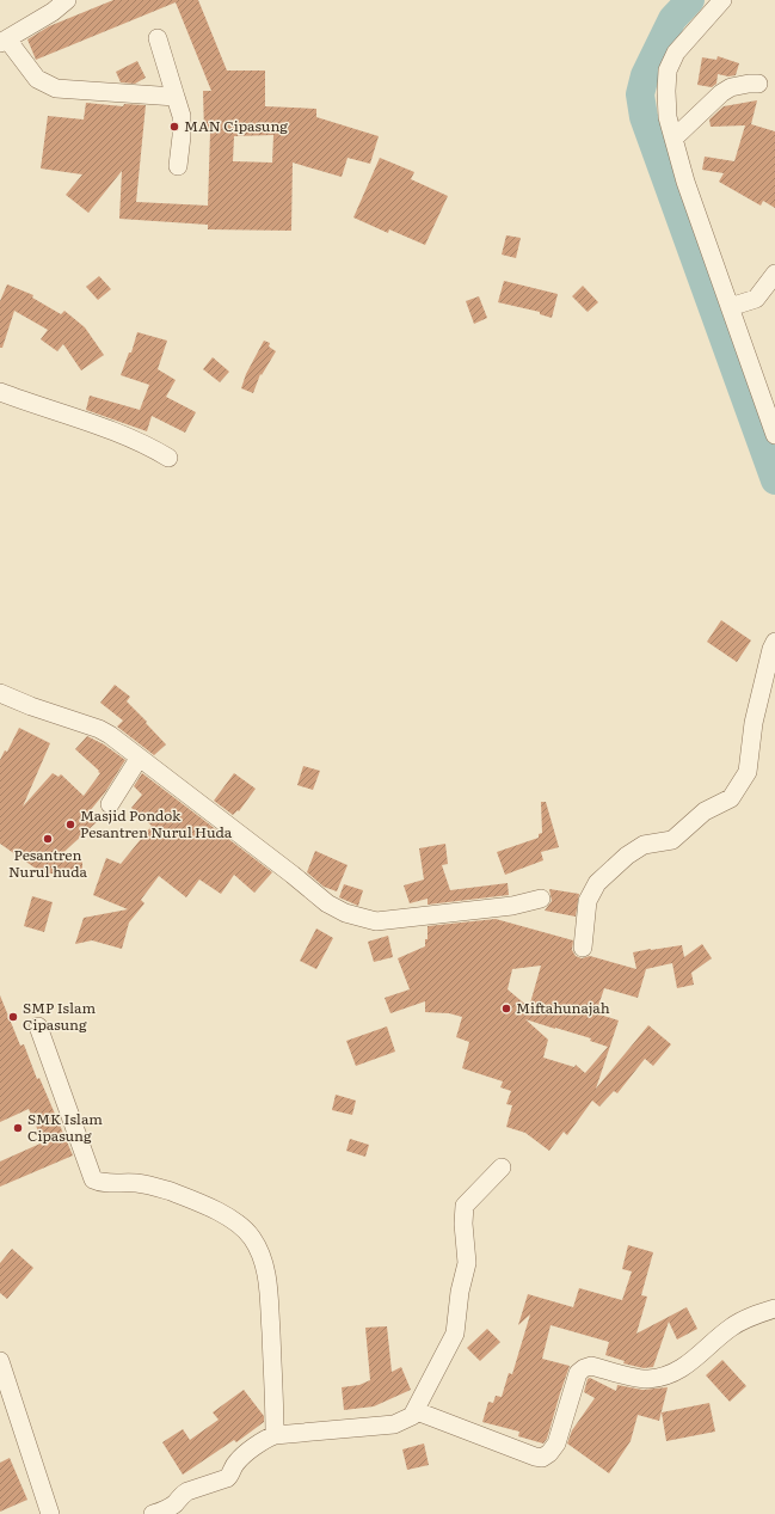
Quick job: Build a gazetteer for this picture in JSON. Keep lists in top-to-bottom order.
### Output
{
  "places": [
    "MAN Cipasung",
    "Masjid Pondok Pesantren Nurul Huda",
    "Pesantren Nurul huda",
    "Miftahunajah",
    "SMP Islam Cipasung",
    "SMK Islam Cipasung"
  ]
}
